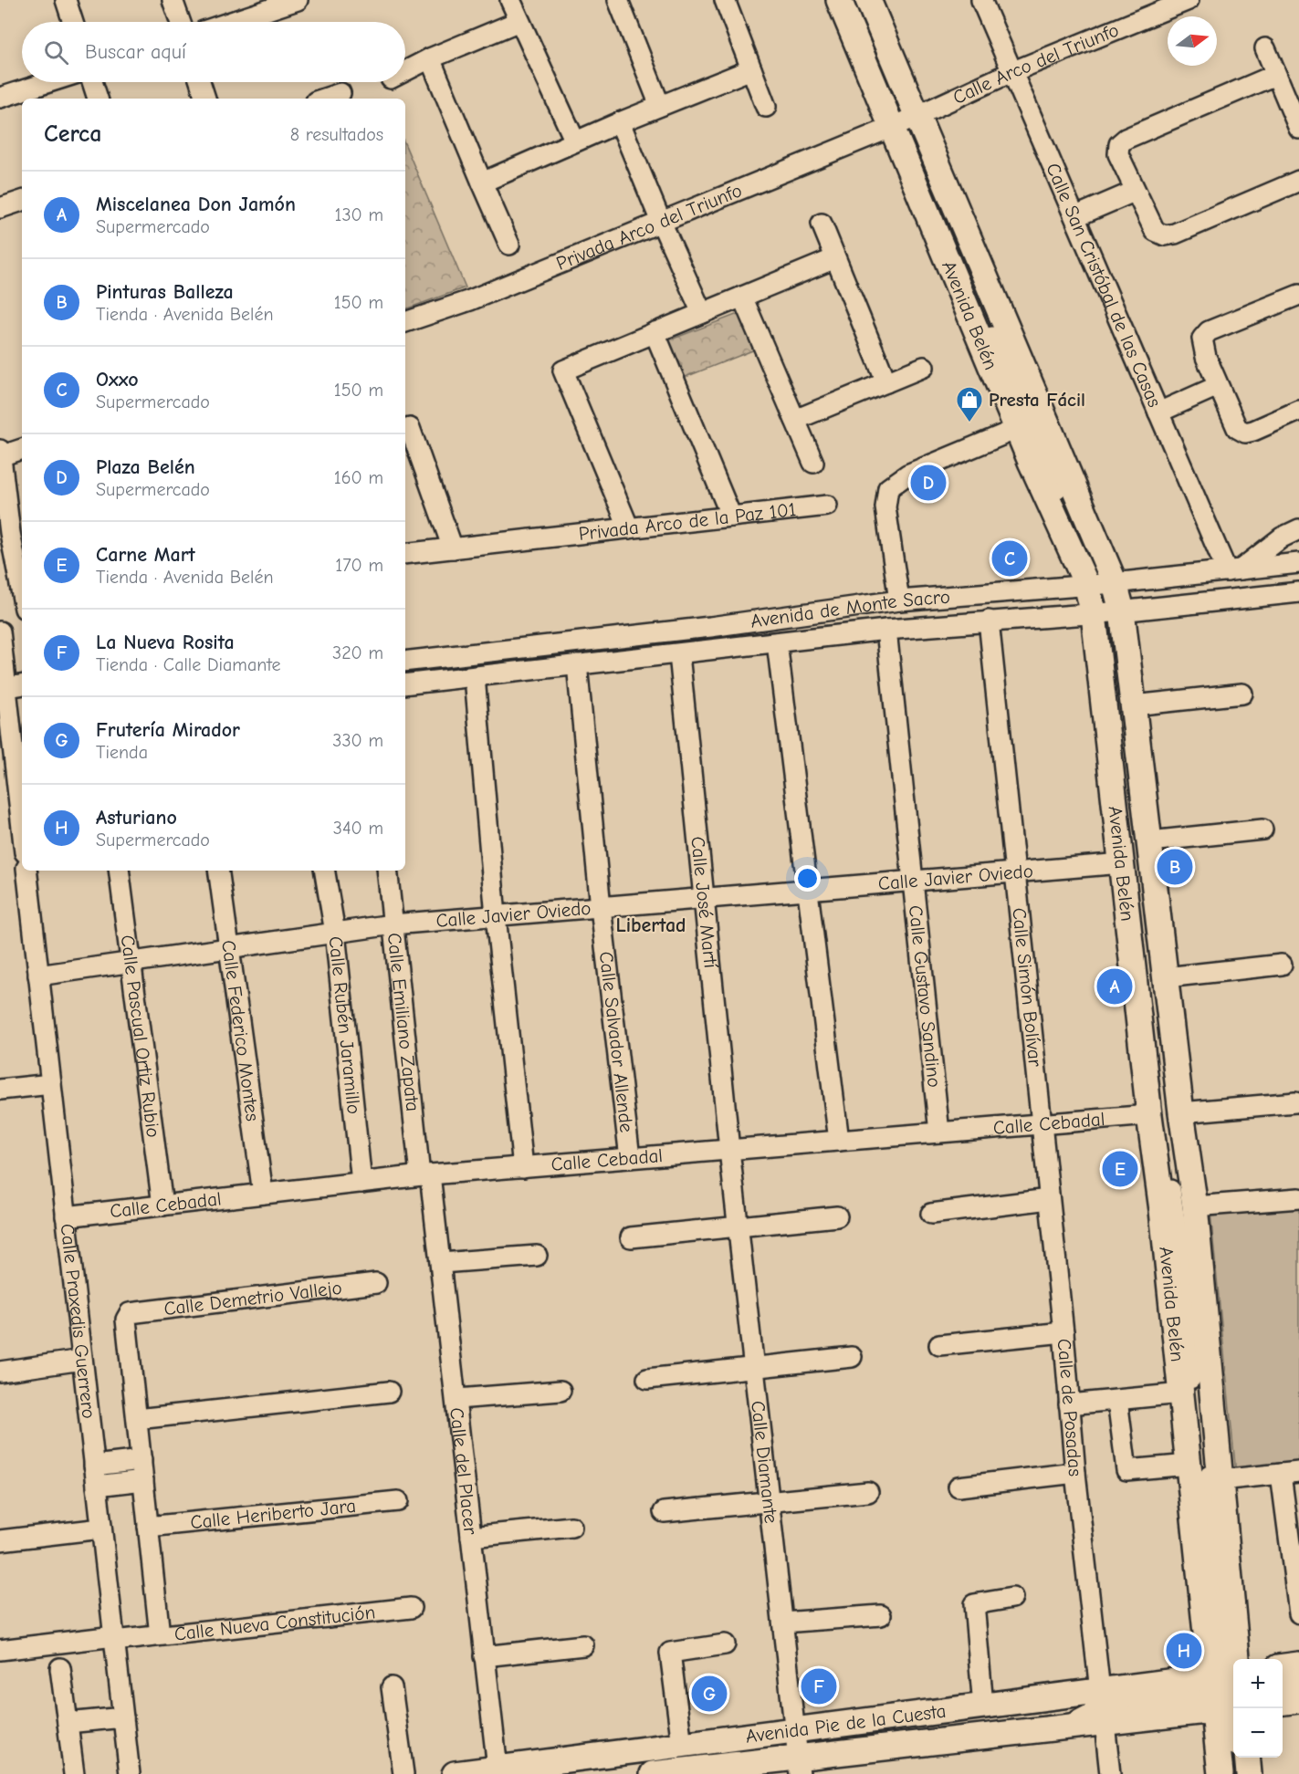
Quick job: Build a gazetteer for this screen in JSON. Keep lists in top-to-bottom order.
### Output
{
  "streets": {
    "main road": ["Avenida Belén", "Avenida Pie de la Cuesta"],
    "street": [
      "Calle Arco del Triunfo",
      "Privada Arco del Triunfo",
      "Calle San Cristóbal de las Casas",
      "Privada Arco de la Paz 101",
      "Avenida de Monte Sacro",
      "Calle Javier Oviedo",
      "Calle José Martí",
      "Calle Simón Bolívar",
      "Calle Gustavo Sandino",
      "Calle Emiliano Zapata",
      "Calle Rubén Jaramillo",
      "Calle Federico Montes",
      "Calle Pascual Ortiz Rubio",
      "Calle Salvador Allende",
      "Calle Cebadal",
      "Calle Demetrio Vallejo",
      "Calle Praxedis Guerrero",
      "Calle de Posadas",
      "Calle Diamante",
      "Calle del Placer",
      "Calle Heriberto Jara",
      "Calle Nueva Constitución"
    ]
  },
  "crossings": [
    ["Calle Arco del Triunfo", "Privada Arco del Triunfo"],
    ["Calle Arco del Triunfo", "Calle San Cristóbal de las Casas"],
    ["Calle Arco del Triunfo", "Avenida Belén"],
    ["Privada Arco del Triunfo", "Avenida Belén"],
    ["Calle San Cristóbal de las Casas", "Avenida de Monte Sacro"],
    ["Avenida Belén", "Avenida de Monte Sacro"],
    ["Avenida Belén", "Calle Javier Oviedo"],
    ["Avenida Belén", "Calle Cebadal"],
    ["Avenida Belén", "Avenida Pie de la Cuesta"],
    ["Avenida de Monte Sacro", "Calle José Martí"],
    ["Avenida de Monte Sacro", "Calle Simón Bolívar"],
    ["Avenida de Monte Sacro", "Calle Gustavo Sandino"],
    ["Avenida de Monte Sacro", "Calle Salvador Allende"],
    ["Calle Javier Oviedo", "Calle José Martí"],
    ["Calle Javier Oviedo", "Calle Simón Bolívar"],
    ["Calle Javier Oviedo", "Calle Gustavo Sandino"],
    ["Calle Javier Oviedo", "Calle Emiliano Zapata"],
    ["Calle Javier Oviedo", "Calle Rubén Jaramillo"],
    ["Calle Javier Oviedo", "Calle Federico Montes"],
    ["Calle Javier Oviedo", "Calle Pascual Ortiz Rubio"],
    ["Calle Javier Oviedo", "Calle Salvador Allende"],
    ["Calle Javier Oviedo", "Calle Praxedis Guerrero"],
    ["Calle José Martí", "Calle Cebadal"],
    ["Calle José Martí", "Calle Diamante"],
    ["Calle Simón Bolívar", "Calle Cebadal"],
    ["Calle Simón Bolívar", "Calle de Posadas"],
    ["Calle Gustavo Sandino", "Calle Cebadal"],
    ["Calle Emiliano Zapata", "Calle Cebadal"],
    ["Calle Emiliano Zapata", "Calle del Placer"],
    ["Calle Rubén Jaramillo", "Calle Cebadal"],
    ["Calle Federico Montes", "Calle Cebadal"],
    ["Calle Pascual Ortiz Rubio", "Calle Cebadal"],
    ["Calle Salvador Allende", "Calle Cebadal"],
    ["Calle Cebadal", "Calle Praxedis Guerrero"],
    ["Calle Cebadal", "Calle de Posadas"],
    ["Calle Cebadal", "Calle Diamante"],
    ["Calle Cebadal", "Calle del Placer"],
    ["Calle Praxedis Guerrero", "Calle Nueva Constitución"],
    ["Calle de Posadas", "Avenida Pie de la Cuesta"],
    ["Calle Diamante", "Avenida Pie de la Cuesta"],
    ["Calle del Placer", "Avenida Pie de la Cuesta"]
  ],
  "districts": ["Libertad"],
  "places": {
    "shop": ["Presta Fácil"]
  },
  "north": "right",
  "page": {
    "search": "Buscar aquí",
    "heading": ["Cerca", "8 resultados"],
    "list": [
      {
        "mark": "A",
        "name": "Miscelanea Don Jamón",
        "note": "Supermercado",
        "value": "130 m"
      },
      {
        "mark": "B",
        "name": "Pinturas Balleza",
        "note": "Tienda · Avenida Belén",
        "value": "150 m"
      },
      {
        "mark": "C",
        "name": "Oxxo",
        "note": "Supermercado",
        "value": "150 m"
      },
      {
        "mark": "D",
        "name": "Plaza Belén",
        "note": "Supermercado",
        "value": "160 m"
      },
      {
        "mark": "E",
        "name": "Carne Mart",
        "note": "Tienda · Avenida Belén",
        "value": "170 m"
      },
      {
        "mark": "F",
        "name": "La Nueva Rosita",
        "note": "Tienda · Calle Diamante",
        "value": "320 m"
      },
      {
        "mark": "G",
        "name": "Frutería Mirador",
        "note": "Tienda",
        "value": "330 m"
      },
      {
        "mark": "H",
        "name": "Asturiano",
        "note": "Supermercado",
        "value": "340 m"
      }
    ],
    "pins": [
      "D",
      "C",
      "B",
      "A",
      "E",
      "H",
      "F",
      "G"
    ],
    "map_buttons": ["+", "−"]
  }
}
